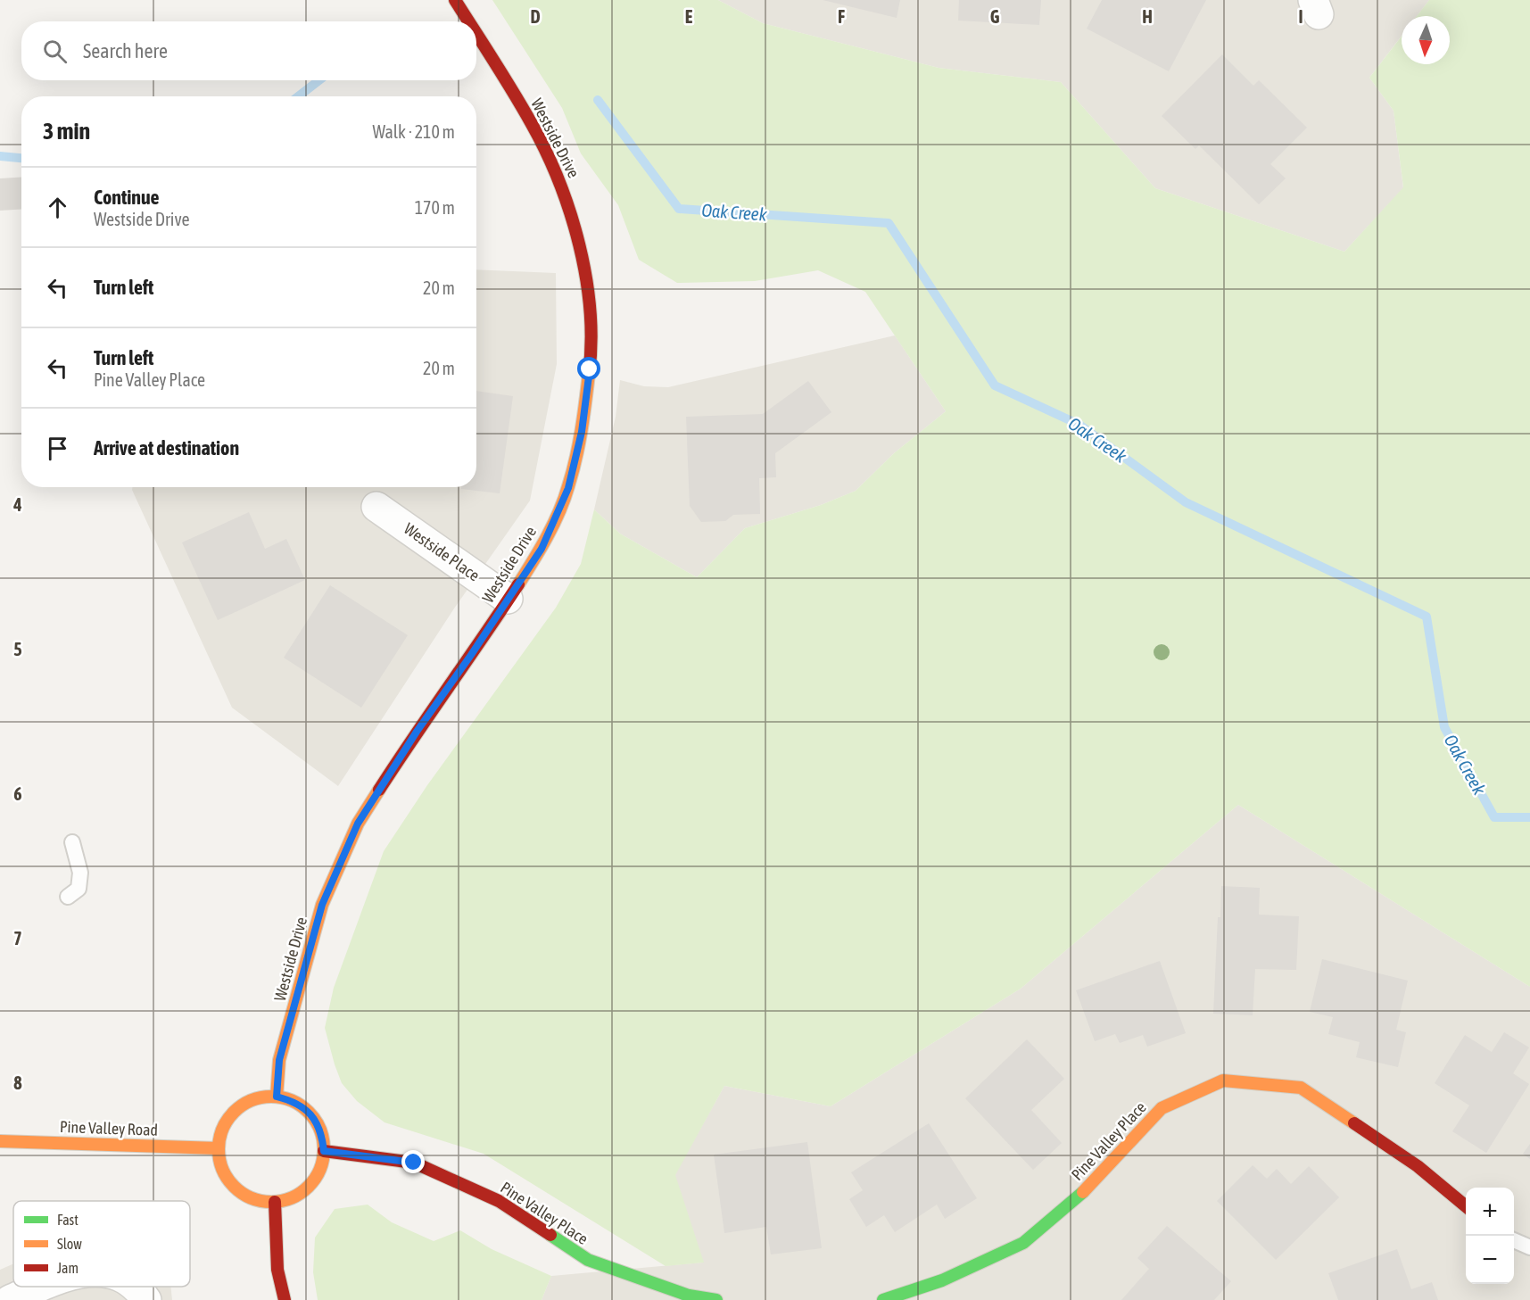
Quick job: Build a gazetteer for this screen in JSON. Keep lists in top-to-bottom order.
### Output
{
  "streets": {
    "street": [
      "Westside Drive",
      "Westside Place",
      "Pine Valley Road",
      "Pine Valley Place"
    ]
  },
  "crossings": [
    ["Westside Drive", "Westside Place"],
    ["Westside Drive", "Pine Valley Road"],
    ["Westside Drive", "Pine Valley Place"],
    ["Pine Valley Road", "Pine Valley Place"]
  ],
  "water": ["Oak Creek"],
  "legend": ["Fast", "Slow", "Jam"],
  "north": "bottom",
  "page": {
    "search": "Search here",
    "heading": ["3 min", "Walk · 210 m"],
    "list": [
      ["Continue", "Westside Drive", "170 m"],
      ["Turn left", "20 m"],
      ["Turn left", "Pine Valley Place", "20 m"],
      "Arrive at destination"
    ],
    "map_buttons": ["+", "−"]
  },
  "grid": {
    "columns": [
      "D",
      "E",
      "F",
      "G",
      "H",
      "I"
    ],
    "rows": [
      "4",
      "5",
      "6",
      "7",
      "8"
    ]
  }
}
